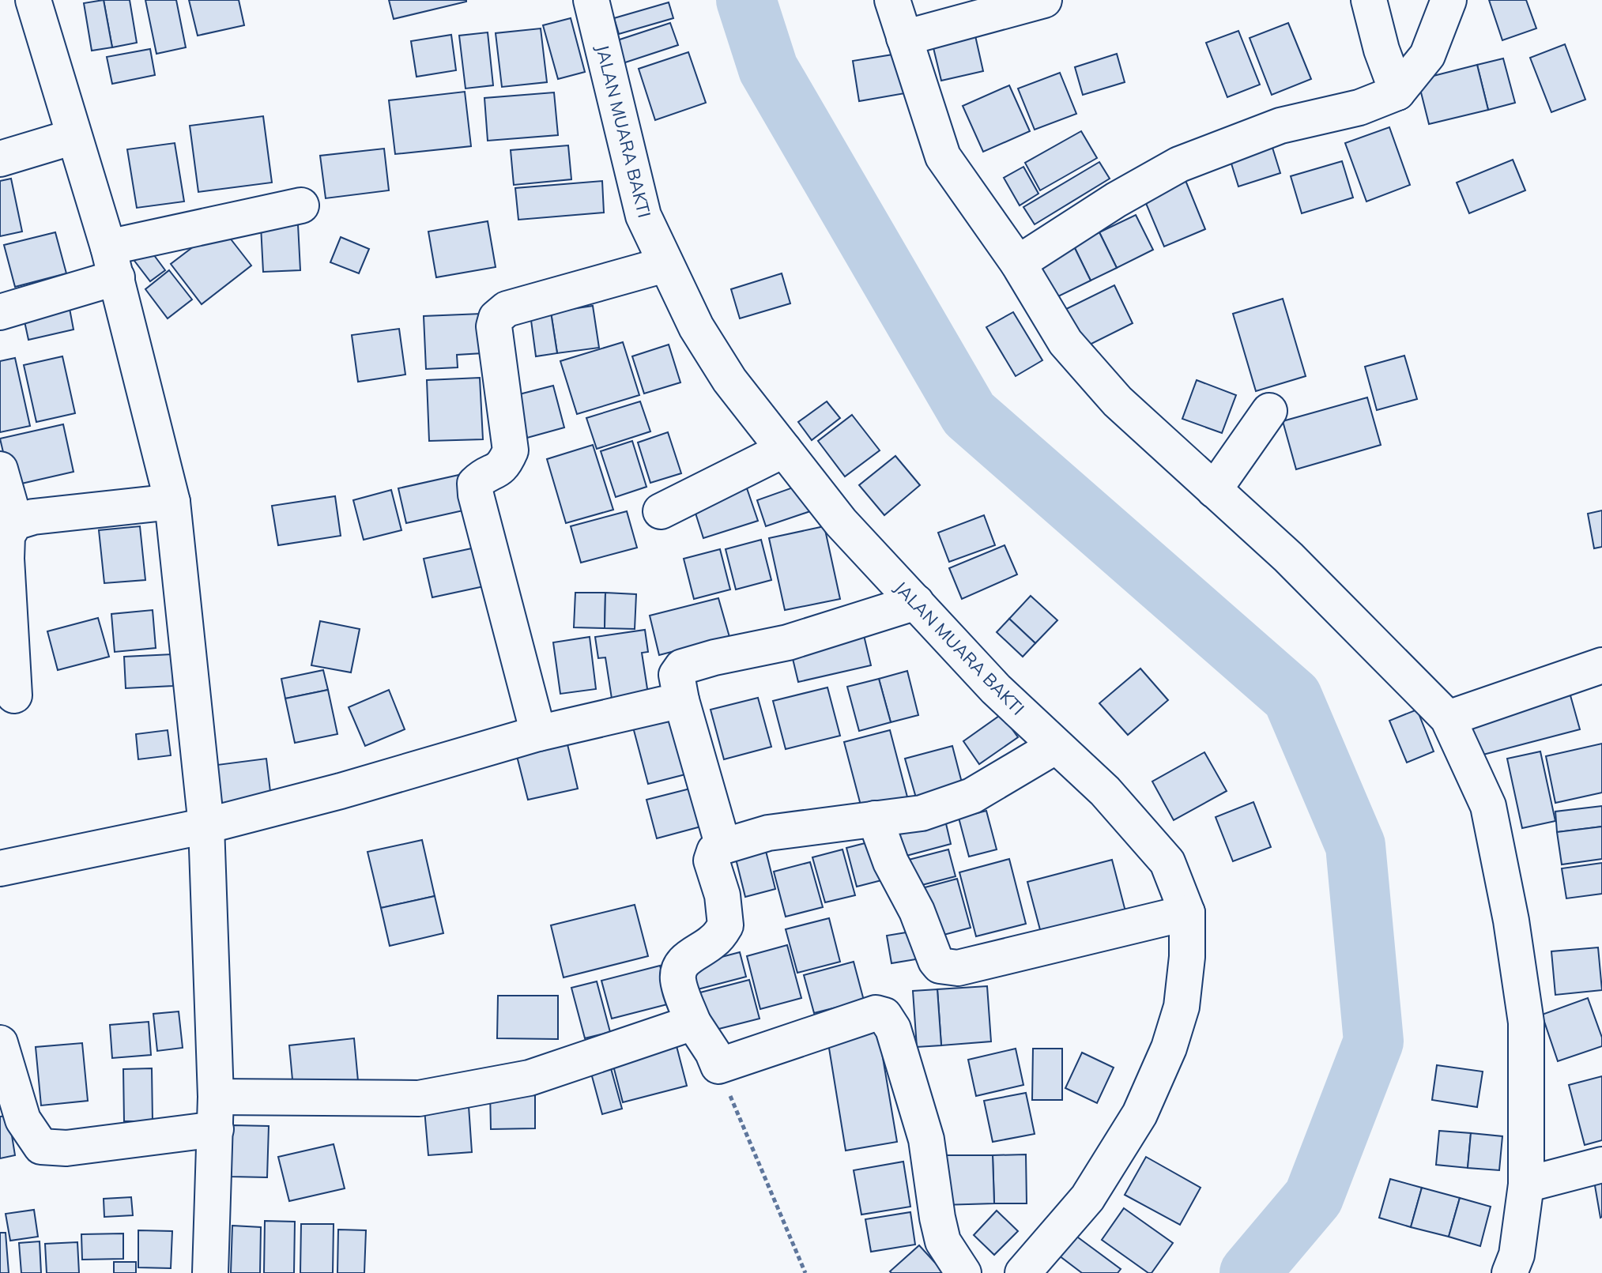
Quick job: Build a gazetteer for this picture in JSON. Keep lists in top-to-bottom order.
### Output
{
  "streets": {
    "street": ["JALAN MUARA BAKTI"]
  }
}
